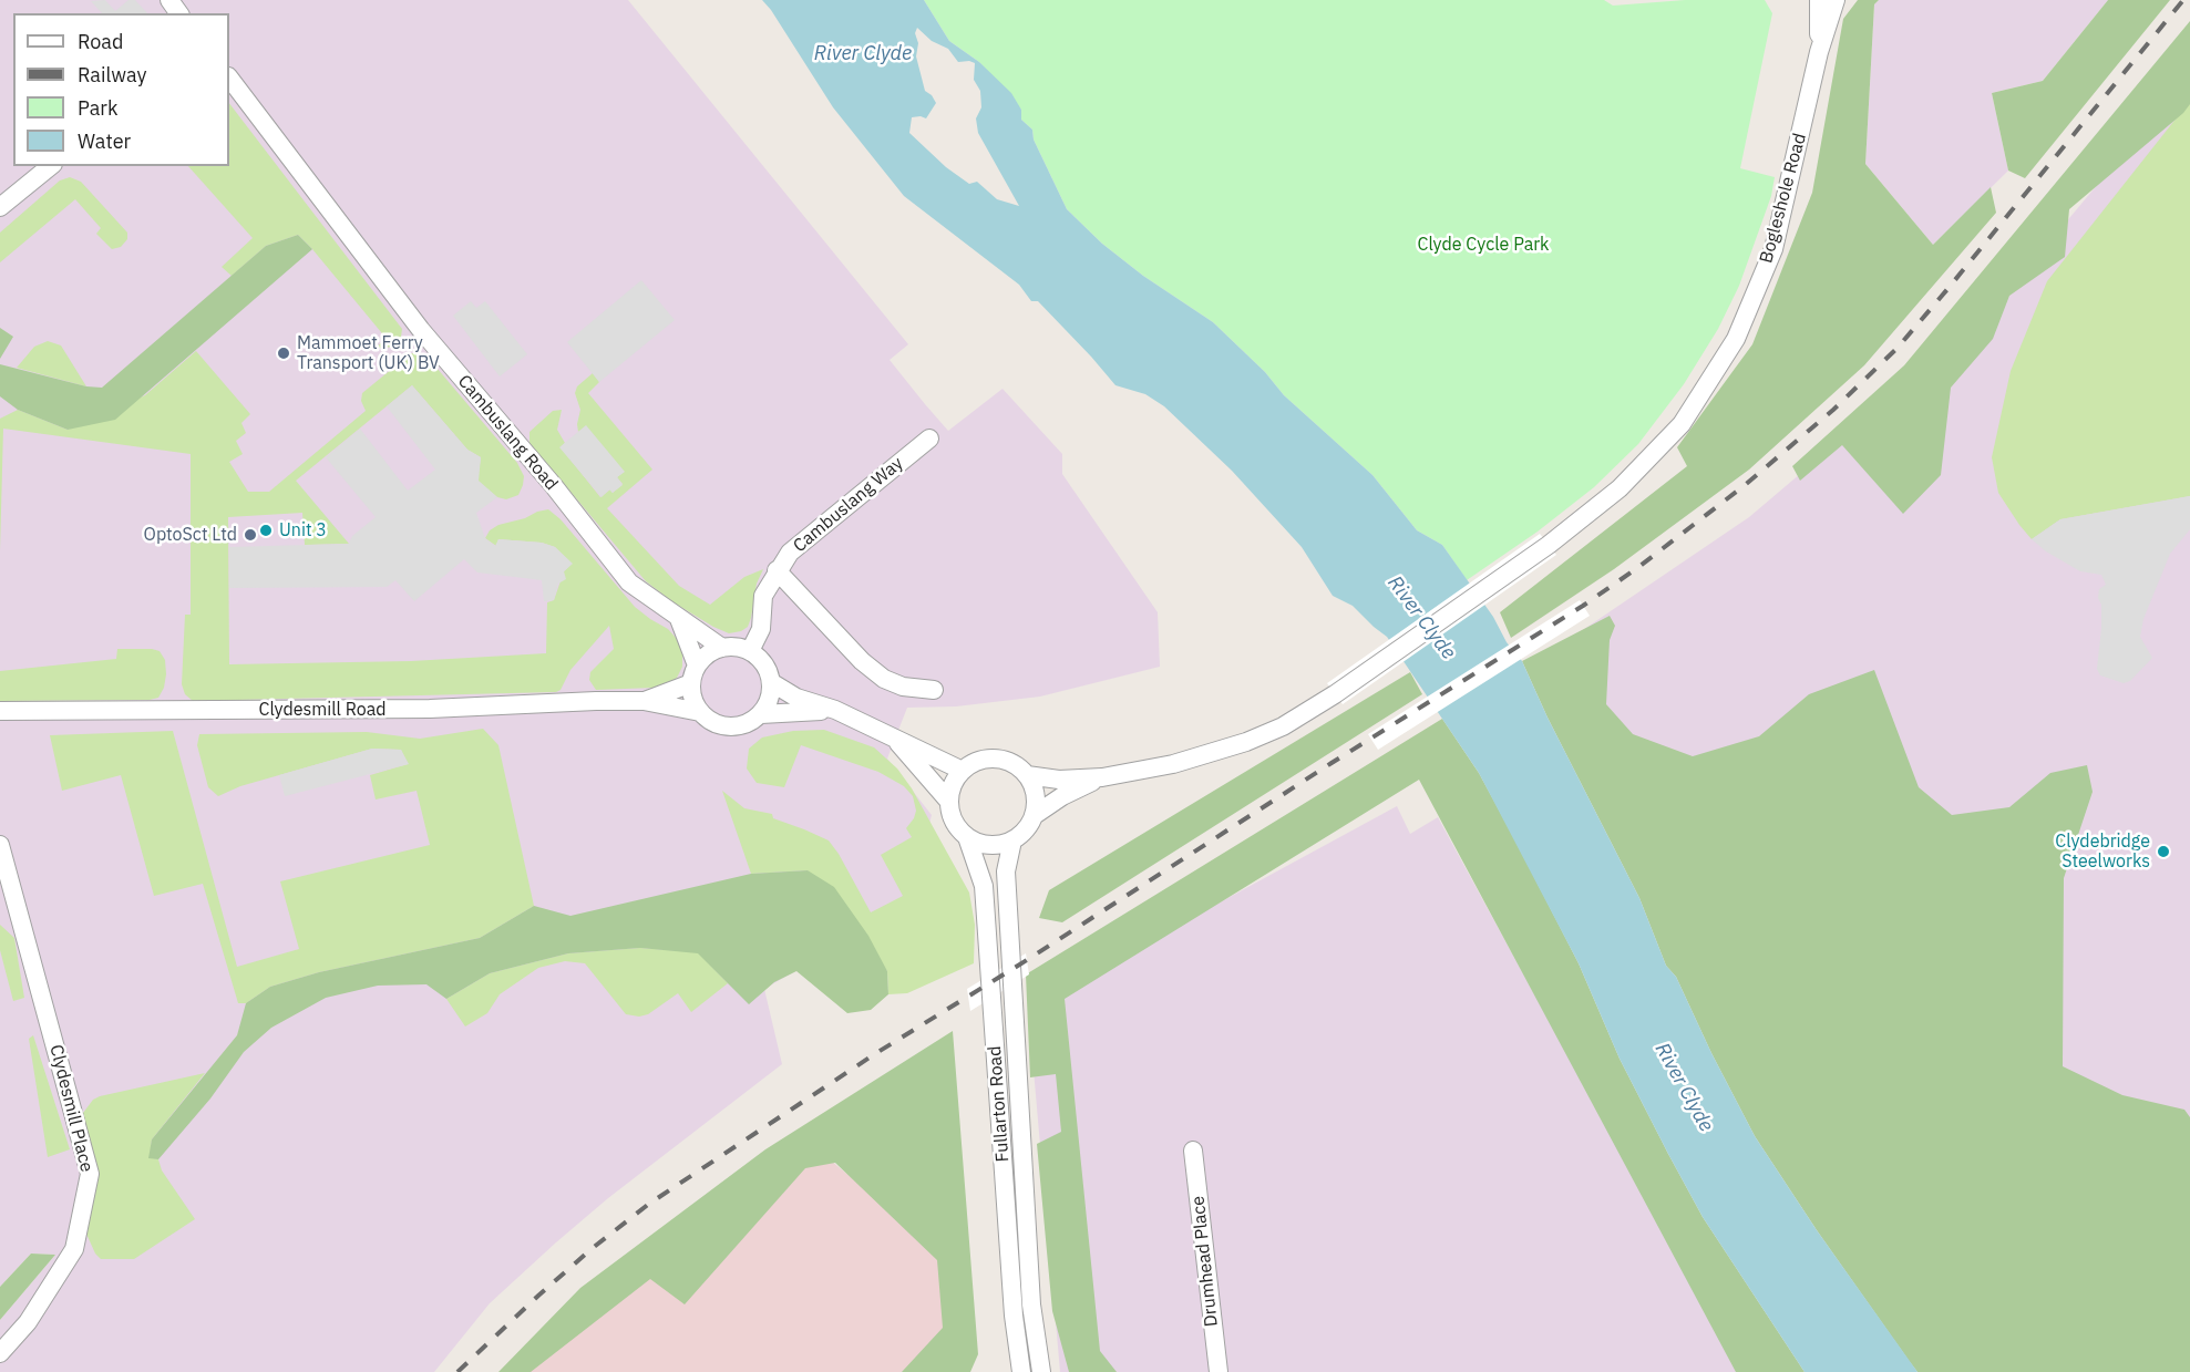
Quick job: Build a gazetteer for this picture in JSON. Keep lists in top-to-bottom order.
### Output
{
  "streets": {
    "street": [
      "Bogleshole Road",
      "Cambuslang Road",
      "Cambuslang Way",
      "Clydesmill Road",
      "Fullarton Road",
      "Clydesmill Place",
      "Drumhead Place"
    ]
  },
  "crossings": [
    ["Cambuslang Road", "Cambuslang Way"],
    ["Cambuslang Road", "Clydesmill Road"],
    ["Cambuslang Way", "Clydesmill Road"]
  ],
  "water": ["River Clyde"],
  "parks": ["Clyde Cycle Park"],
  "places": [
    "Mammoet Ferry Transport (UK) BV",
    "Unit 3",
    "OptoSct Ltd",
    "Clydebridge Steelworks"
  ],
  "legend": [
    "Road",
    "Railway",
    "Park",
    "Water"
  ]
}
